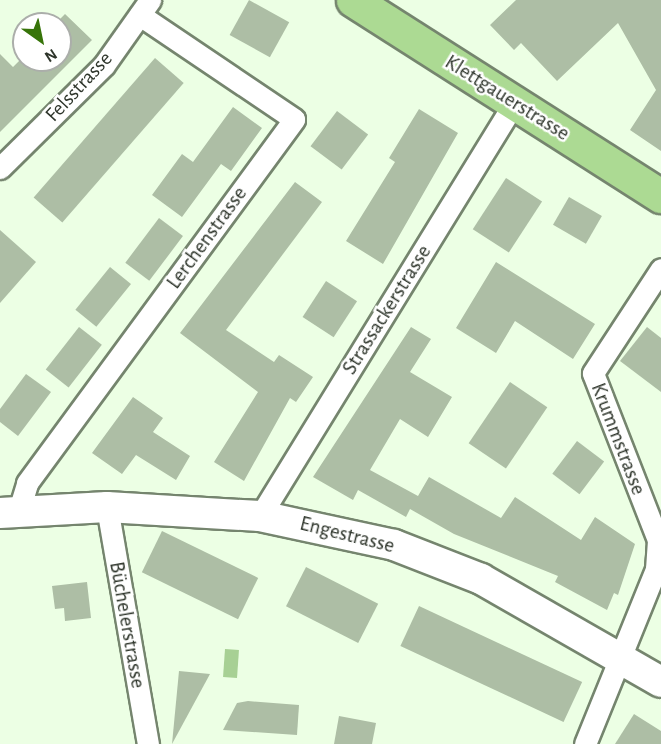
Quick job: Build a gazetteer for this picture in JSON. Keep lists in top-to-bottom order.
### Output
{
  "streets": {
    "main road": ["Klettgauerstrasse"],
    "street": [
      "Felsstrasse",
      "Lerchenstrasse",
      "Strassackerstrasse",
      "Krummstrasse",
      "Engestrasse",
      "Büchelerstrasse"
    ]
  },
  "crossings": [
    ["Felsstrasse", "Lerchenstrasse"],
    ["Klettgauerstrasse", "Strassackerstrasse"],
    ["Lerchenstrasse", "Engestrasse"],
    ["Strassackerstrasse", "Engestrasse"],
    ["Krummstrasse", "Engestrasse"],
    ["Engestrasse", "Büchelerstrasse"]
  ],
  "north": "bottom right"
}
